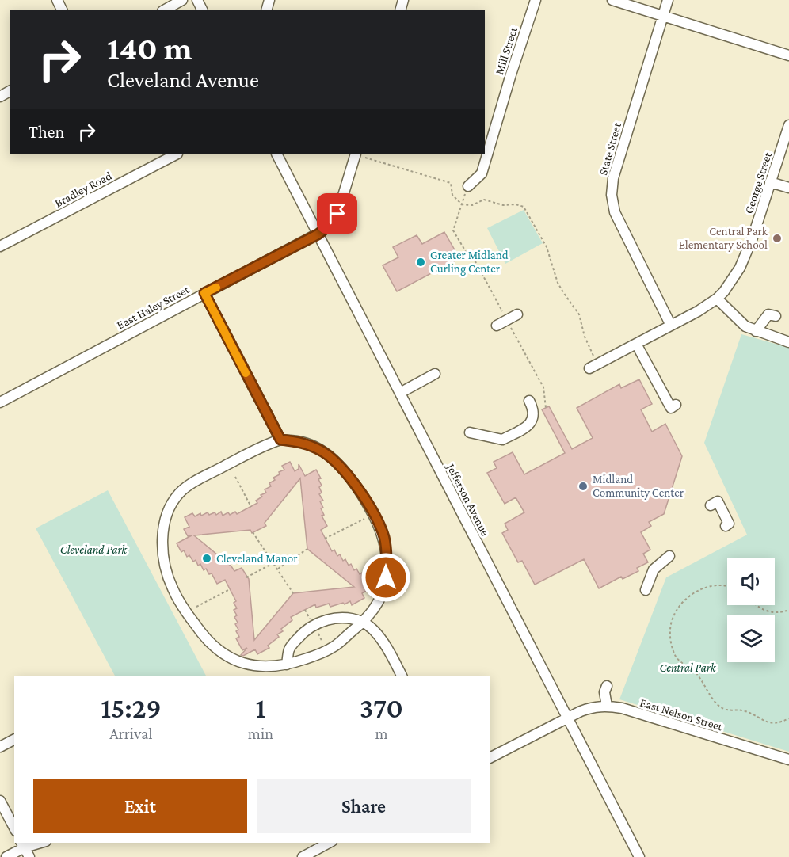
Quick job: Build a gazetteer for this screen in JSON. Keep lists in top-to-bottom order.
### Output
{
  "streets": {
    "street": [
      "Mill Street",
      "State Street",
      "George Street",
      "Bradley Road",
      "East Haley Street",
      "Jefferson Avenue",
      "East Nelson Street"
    ]
  },
  "crossings": [
    ["State Street", "George Street"],
    ["East Haley Street", "Jefferson Avenue"],
    ["Jefferson Avenue", "East Nelson Street"]
  ],
  "parks": ["Cleveland Park", "Central Park"],
  "places": [
    "Central Park Elementary School",
    "Greater Midland Curling Center",
    "Midland Community Center",
    "Cleveland Manor"
  ],
  "page": {
    "turn": ["140 m", "Cleveland Avenue"],
    "then": "Then",
    "eta": [
      "15:29",
      "Arrival",
      "1",
      "min",
      "370",
      "m"
    ],
    "buttons": ["Exit", "Share"]
  }
}
